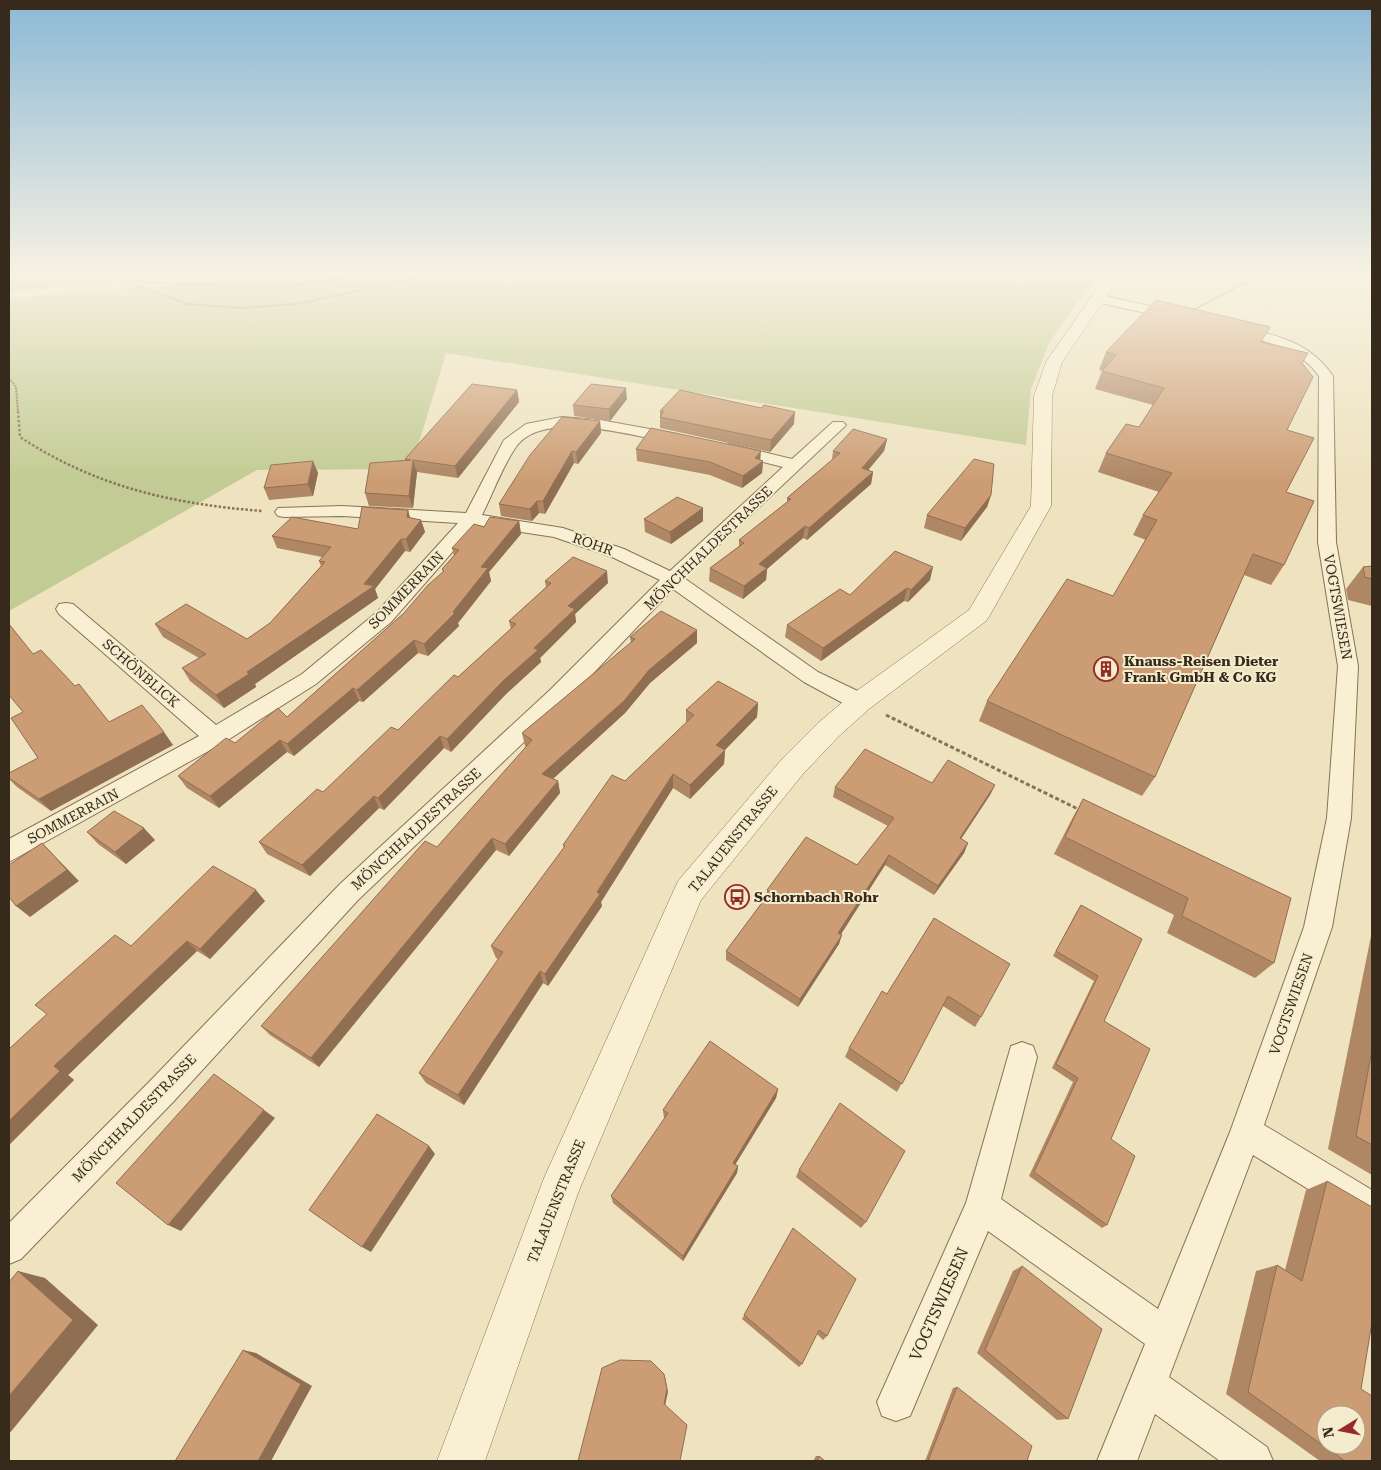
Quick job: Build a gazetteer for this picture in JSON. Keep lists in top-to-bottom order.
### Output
{
  "streets": {
    "street": [
      "ROHR",
      "MÖNCHHALDESTRASSE",
      "SOMMERRAIN",
      "VOGTSWIESEN",
      "SCHÖNBLICK",
      "TALAUENSTRASSE"
    ]
  },
  "crossings": [
    ["ROHR", "MÖNCHHALDESTRASSE"],
    ["ROHR", "SOMMERRAIN"],
    ["ROHR", "TALAUENSTRASSE"],
    ["SOMMERRAIN", "SCHÖNBLICK"]
  ],
  "places": {
    "building": ["Knauss-Reisen Dieter Frank GmbH & Co KG"],
    "bus stop": ["Schornbach Rohr"]
  },
  "north": "left"
}
